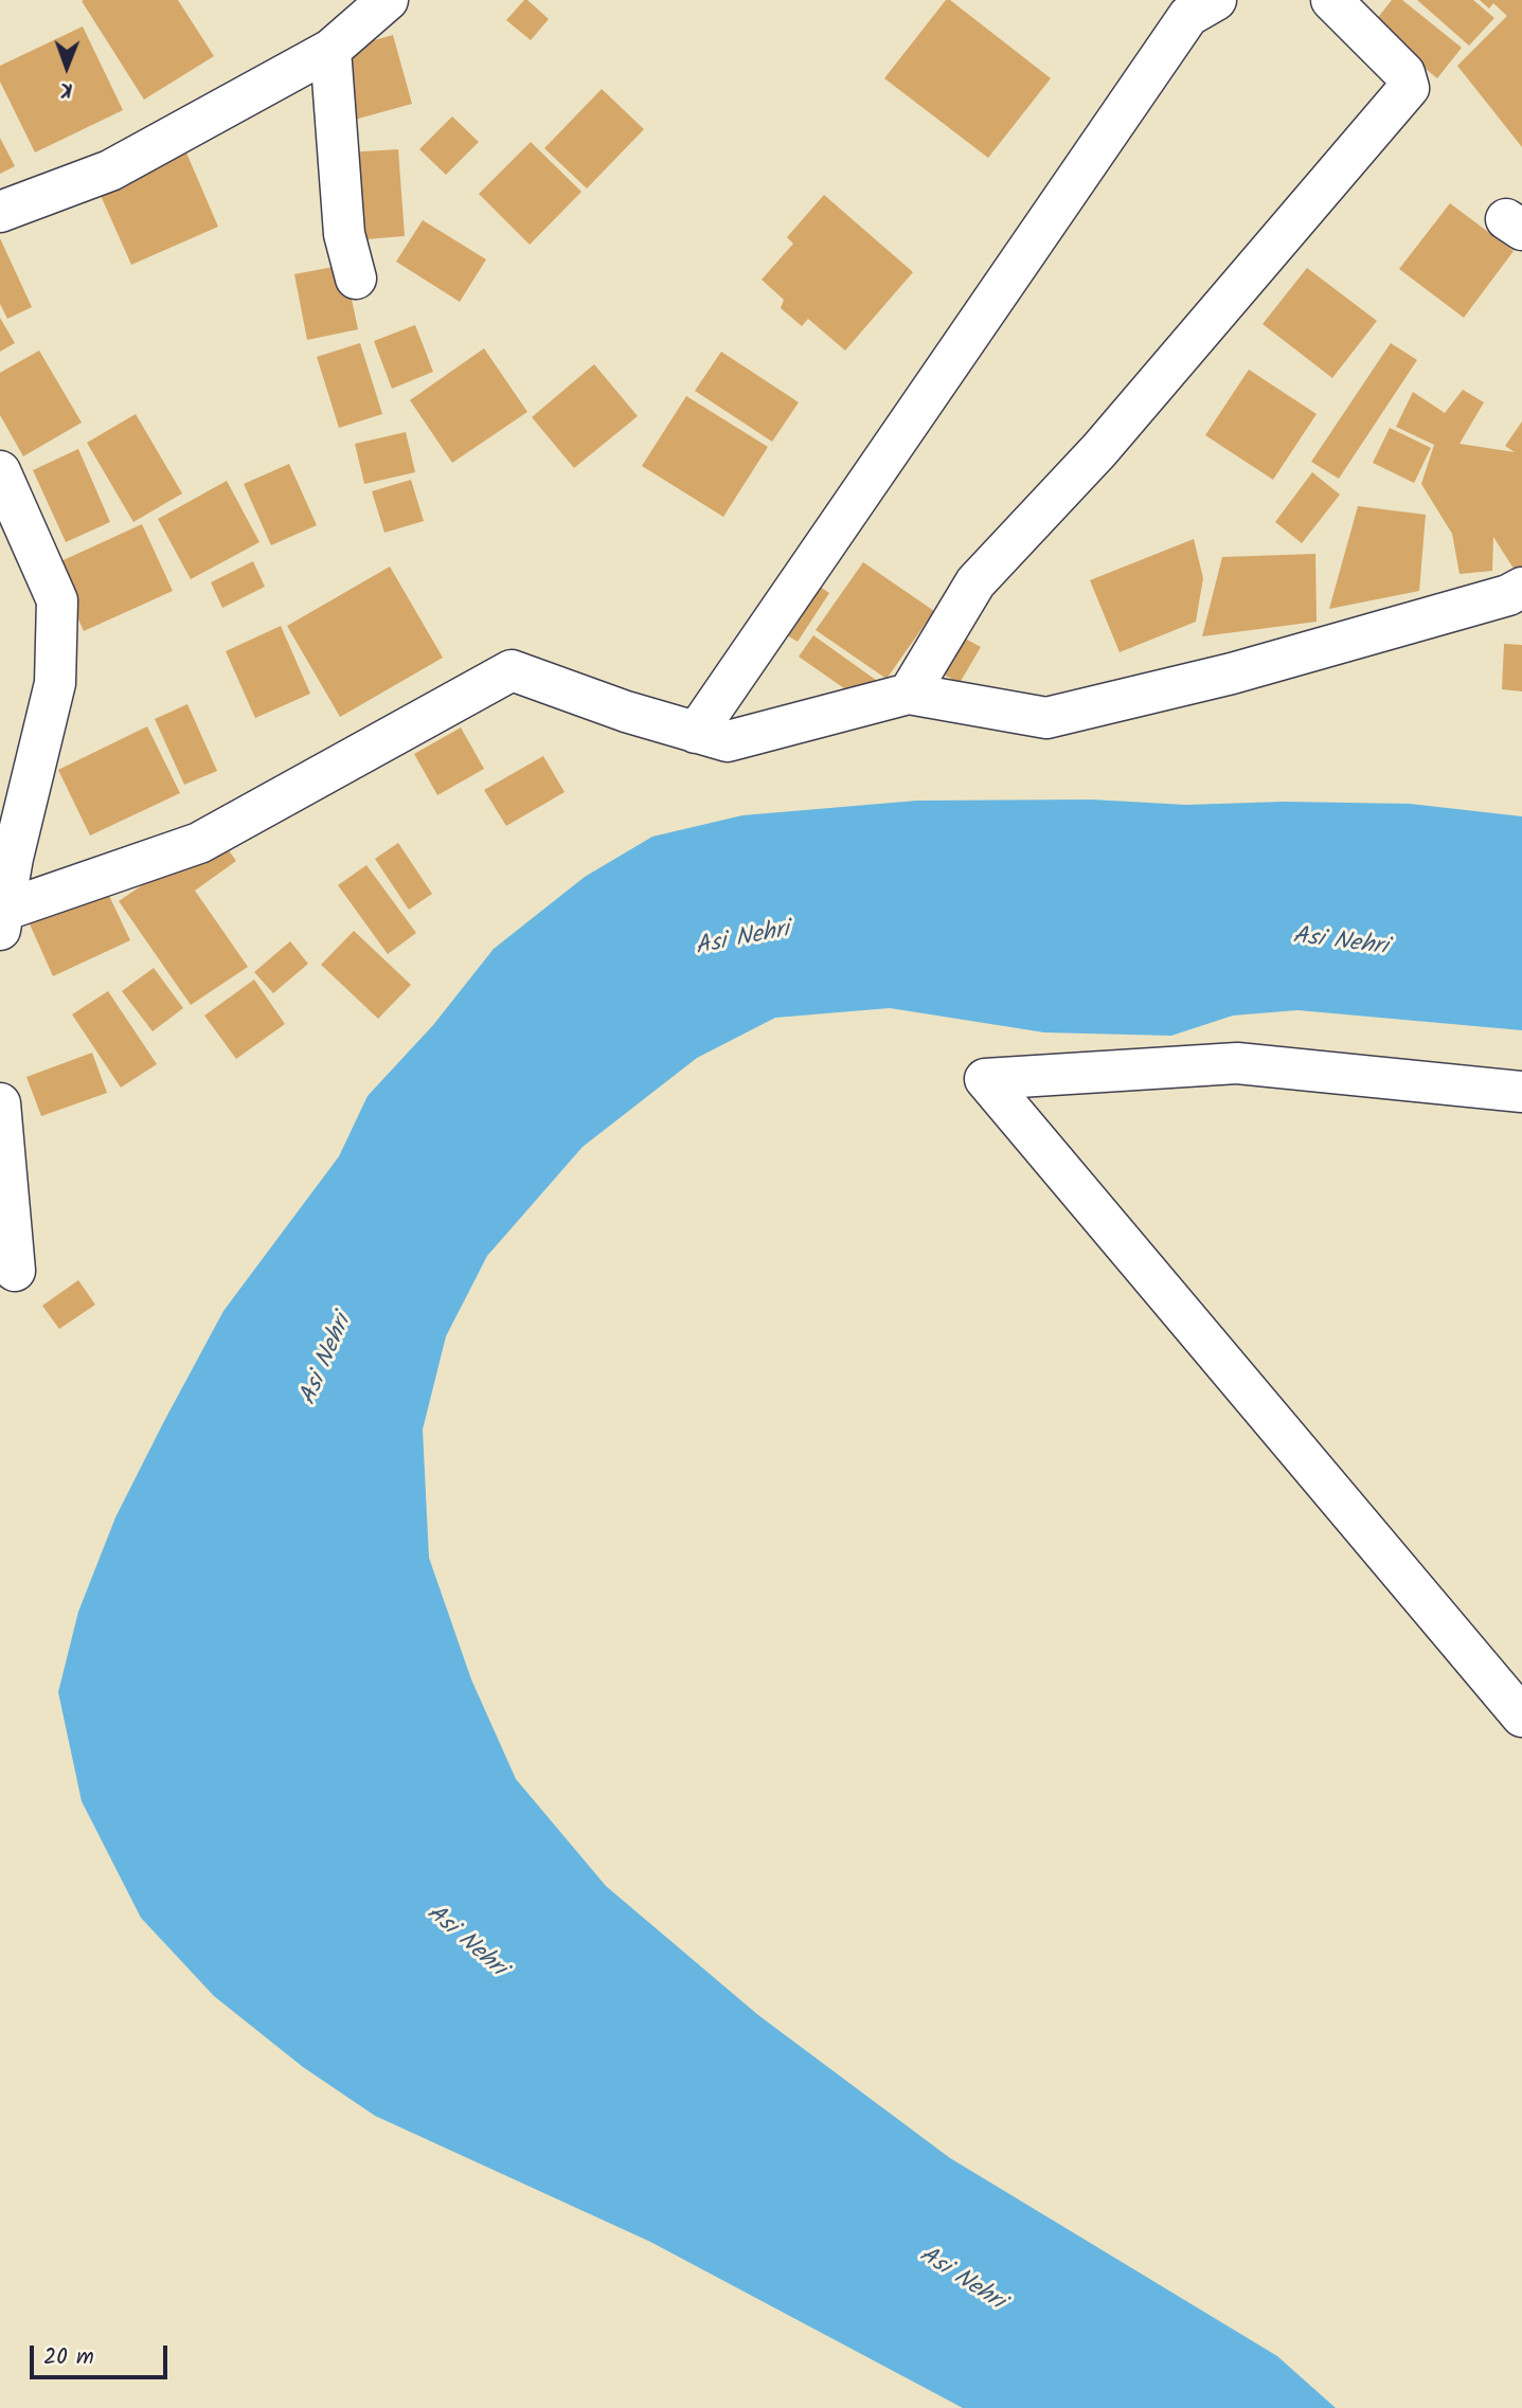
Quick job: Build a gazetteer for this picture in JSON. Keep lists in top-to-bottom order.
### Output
{
  "water": ["Asi Nehri"],
  "scale_bar": "20 m",
  "north": "bottom"
}
